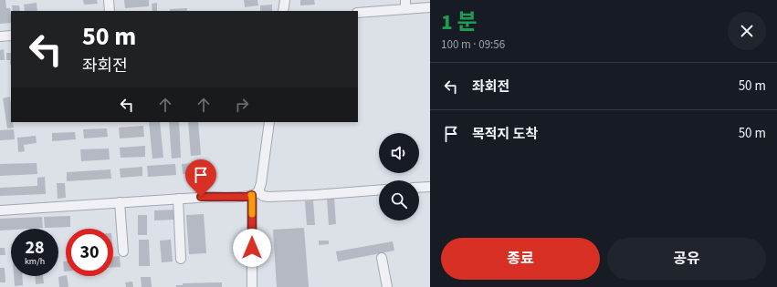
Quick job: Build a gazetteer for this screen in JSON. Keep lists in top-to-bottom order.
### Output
{
  "page": {
    "heading": ["1 분", "100 m · 09:56"],
    "turn": ["50 m", "좌회전"],
    "list": [
      {
        "name": "좌회전",
        "value": "50 m"
      },
      {
        "name": "목적지 도착",
        "value": "50 m"
      }
    ],
    "speed": "28 km/h",
    "limit": "30",
    "buttons": ["종료", "공유"]
  }
}
